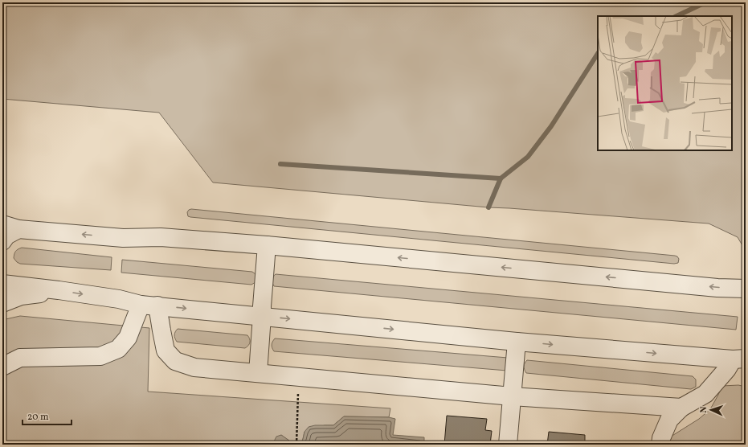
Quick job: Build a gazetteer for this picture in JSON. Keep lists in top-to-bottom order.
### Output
{
  "scale_bar": "20 m",
  "north": "left"
}
